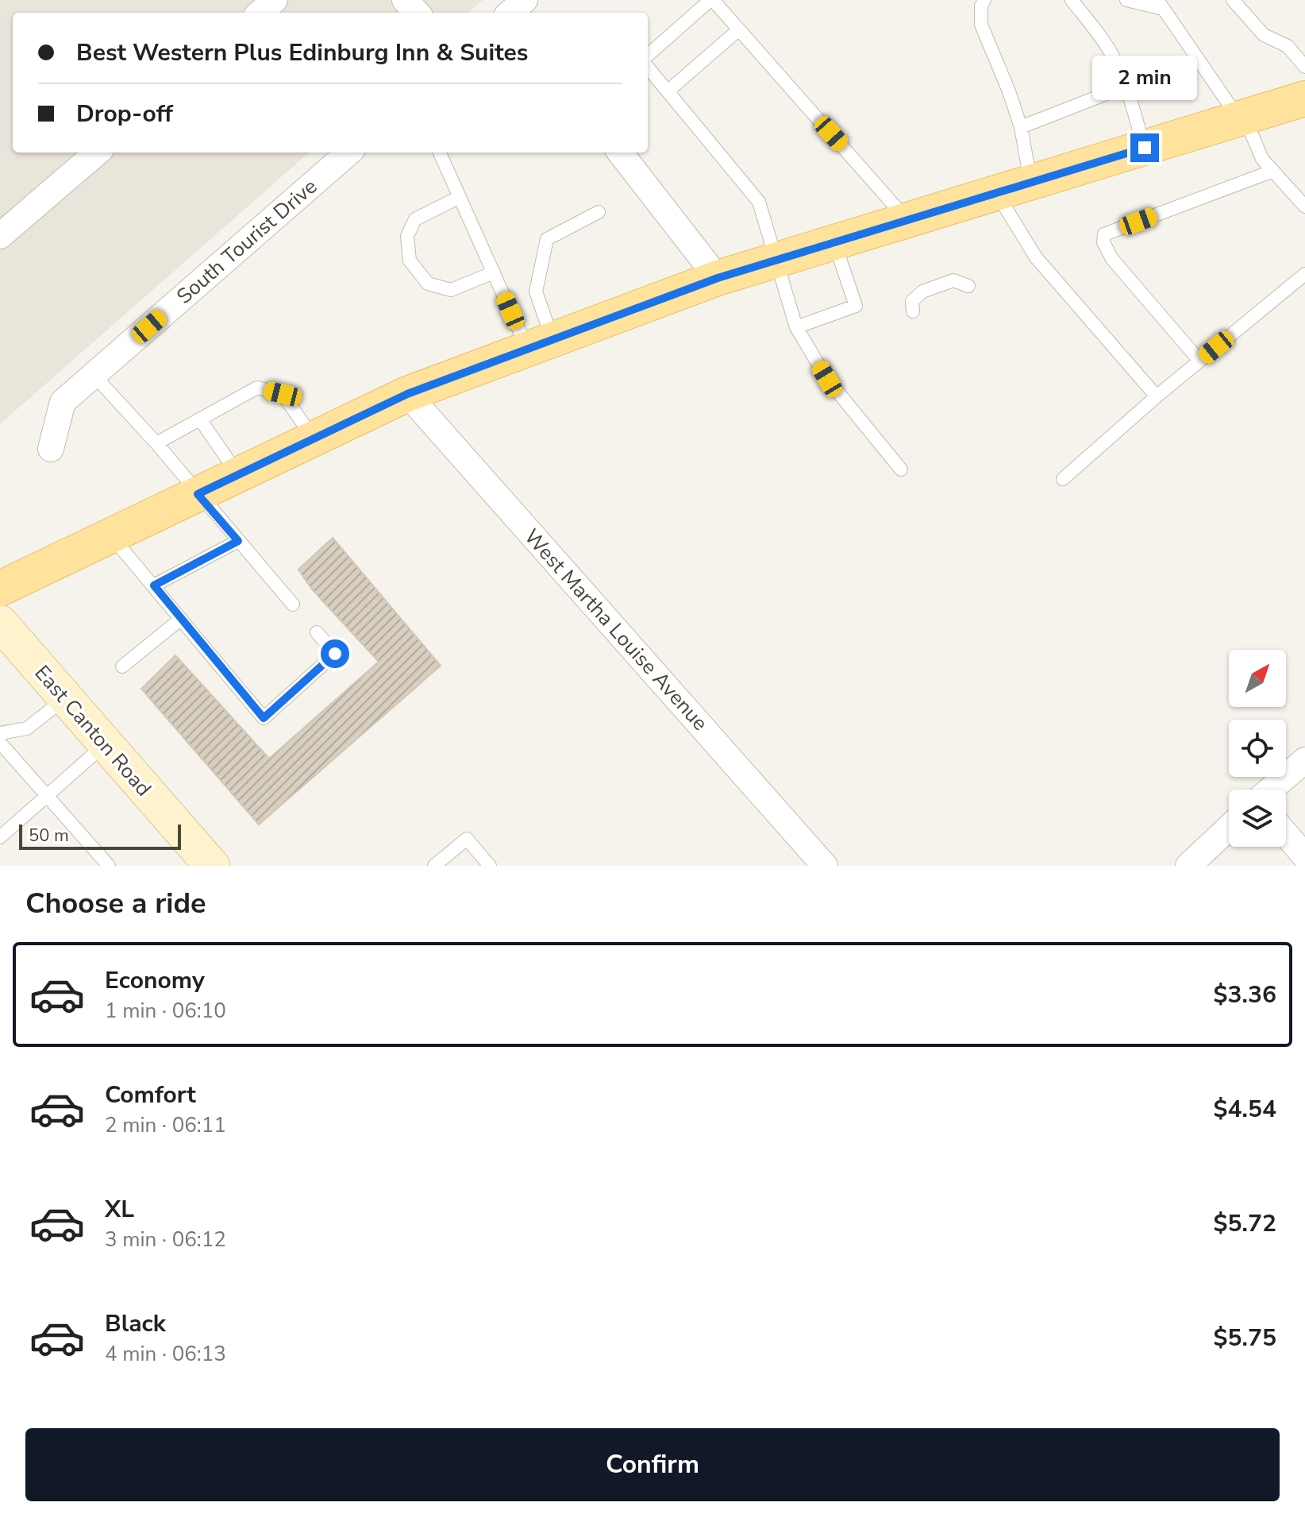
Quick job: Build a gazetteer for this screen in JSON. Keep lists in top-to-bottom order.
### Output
{
  "streets": {
    "main road": ["East Canton Road"],
    "street": ["South Tourist Drive", "West Martha Louise Avenue"]
  },
  "scale_bar": "50 m",
  "north": "top right",
  "page": {
    "banner": ["Best Western Plus Edinburg Inn & Suites", "Drop-off"],
    "bubble": "2 min",
    "scale": "50 m",
    "heading": "Choose a ride",
    "list": [
      {
        "name": "Economy",
        "note": "1 min · 06:10",
        "value": "$3.36"
      },
      {
        "name": "Comfort",
        "note": "2 min · 06:11",
        "value": "$4.54"
      },
      {
        "name": "XL",
        "note": "3 min · 06:12",
        "value": "$5.72"
      },
      {
        "name": "Black",
        "note": "4 min · 06:13",
        "value": "$5.75"
      }
    ],
    "buttons": "Confirm"
  }
}
